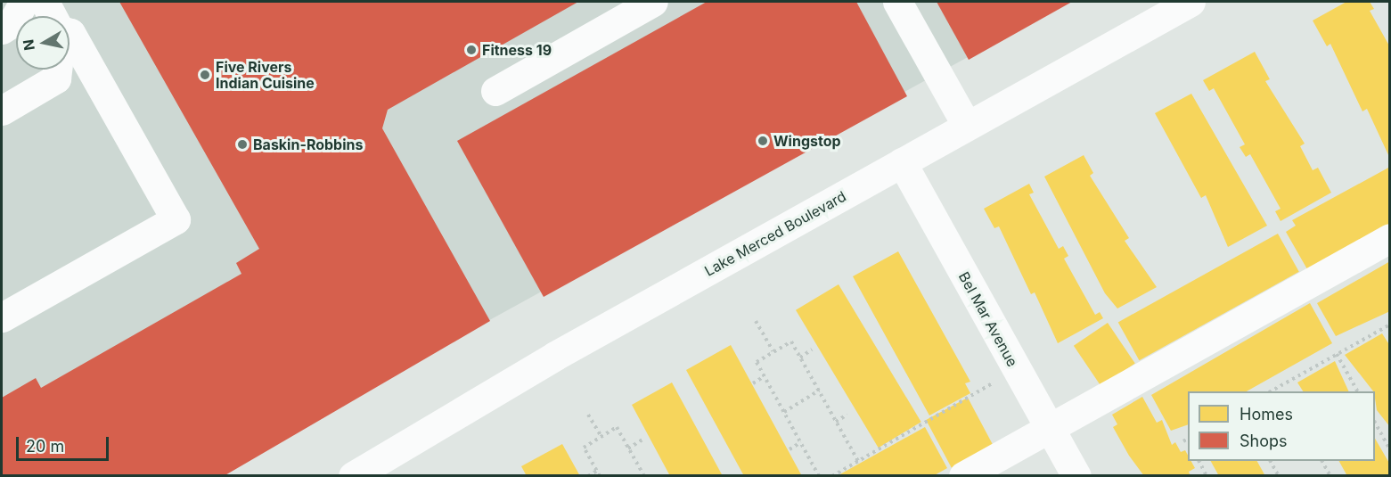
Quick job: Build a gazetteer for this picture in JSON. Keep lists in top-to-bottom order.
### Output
{
  "streets": {
    "street": ["Lake Merced Boulevard", "Bel Mar Avenue"]
  },
  "crossings": [
    ["Lake Merced Boulevard", "Bel Mar Avenue"]
  ],
  "places": [
    "Fitness 19",
    "Five Rivers Indian Cuisine",
    "Wingstop",
    "Baskin-Robbins"
  ],
  "legend": ["Homes", "Shops"],
  "scale_bar": "20 m",
  "north": "left"
}
